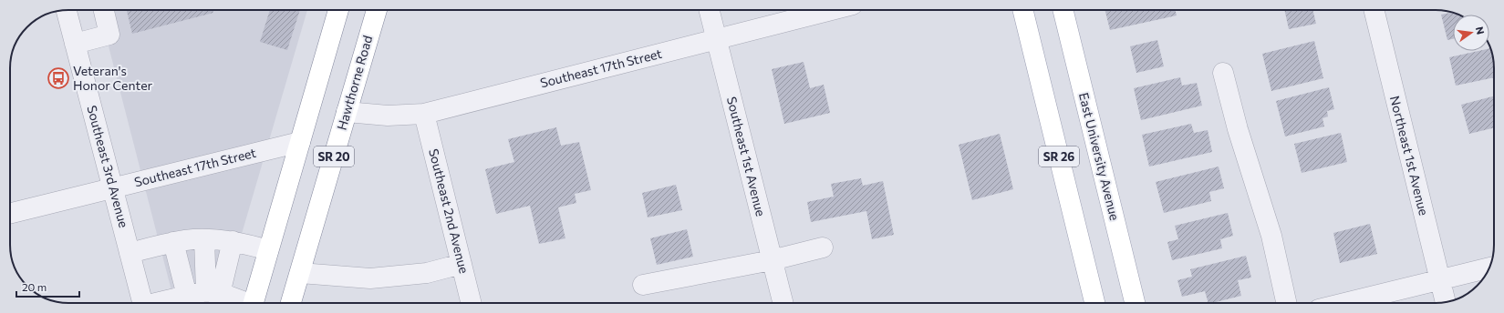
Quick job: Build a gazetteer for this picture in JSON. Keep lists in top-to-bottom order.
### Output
{
  "streets": {
    "main road": [
      "Hawthorne Road",
      "SR 20",
      "SR 26",
      "East University Avenue"
    ],
    "street": [
      "Southeast 17th Street",
      "Northeast 1st Avenue",
      "Southeast 1st Avenue",
      "Southeast 3rd Avenue",
      "Southeast 2nd Avenue"
    ]
  },
  "crossings": [
    ["Southeast 17th Street", "Hawthorne Road"],
    ["Southeast 17th Street", "SR 20"],
    ["Southeast 17th Street", "Southeast 1st Avenue"],
    ["Southeast 17th Street", "Southeast 3rd Avenue"],
    ["Southeast 17th Street", "Southeast 2nd Avenue"]
  ],
  "places": {
    "bus stop": ["Veteran's Honor Center"]
  },
  "scale_bar": "20 m",
  "north": "right"
}
